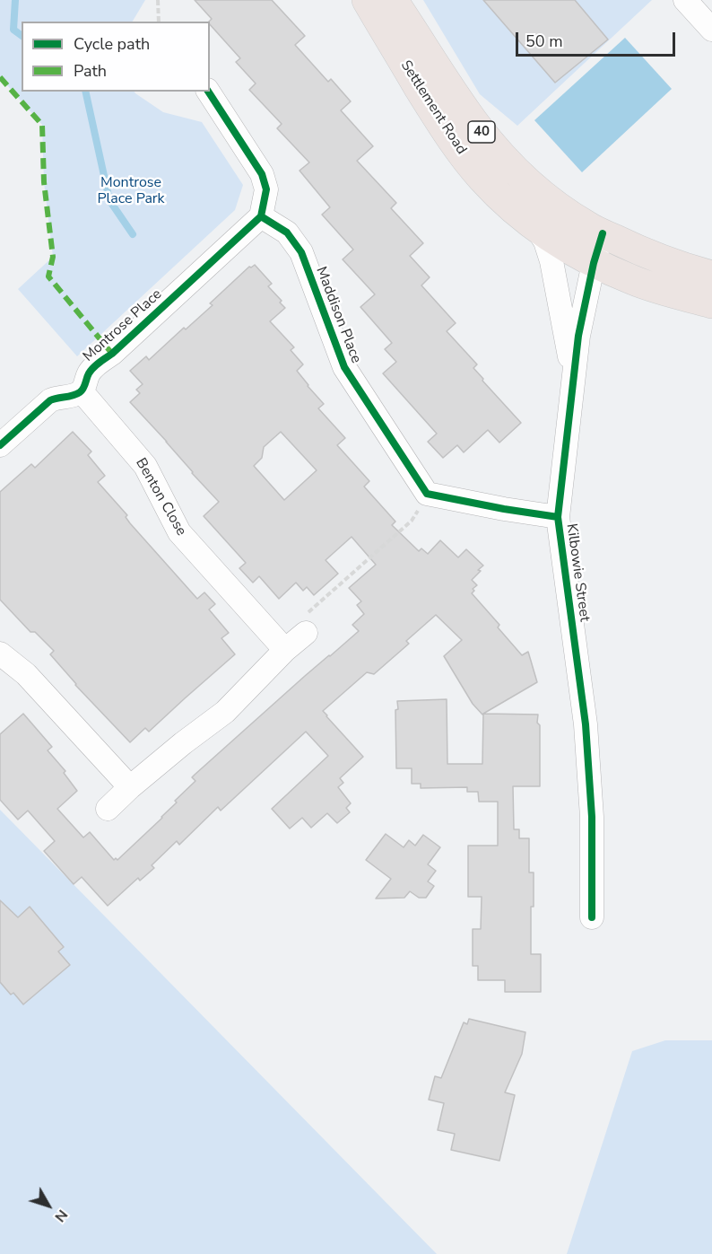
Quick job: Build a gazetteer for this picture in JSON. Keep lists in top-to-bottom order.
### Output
{
  "streets": {
    "main road": ["Settlement Road", "40"],
    "street": [
      "Maddison Place",
      "Montrose Place",
      "Benton Close",
      "Kilbowie Street"
    ]
  },
  "crossings": [
    ["Settlement Road", "Kilbowie Street"],
    ["Maddison Place", "Montrose Place"],
    ["Montrose Place", "Benton Close"]
  ],
  "parks": ["Montrose Place Park"],
  "legend": ["Cycle path", "Path"],
  "scale_bar": "50 m",
  "north": "bottom right"
}
